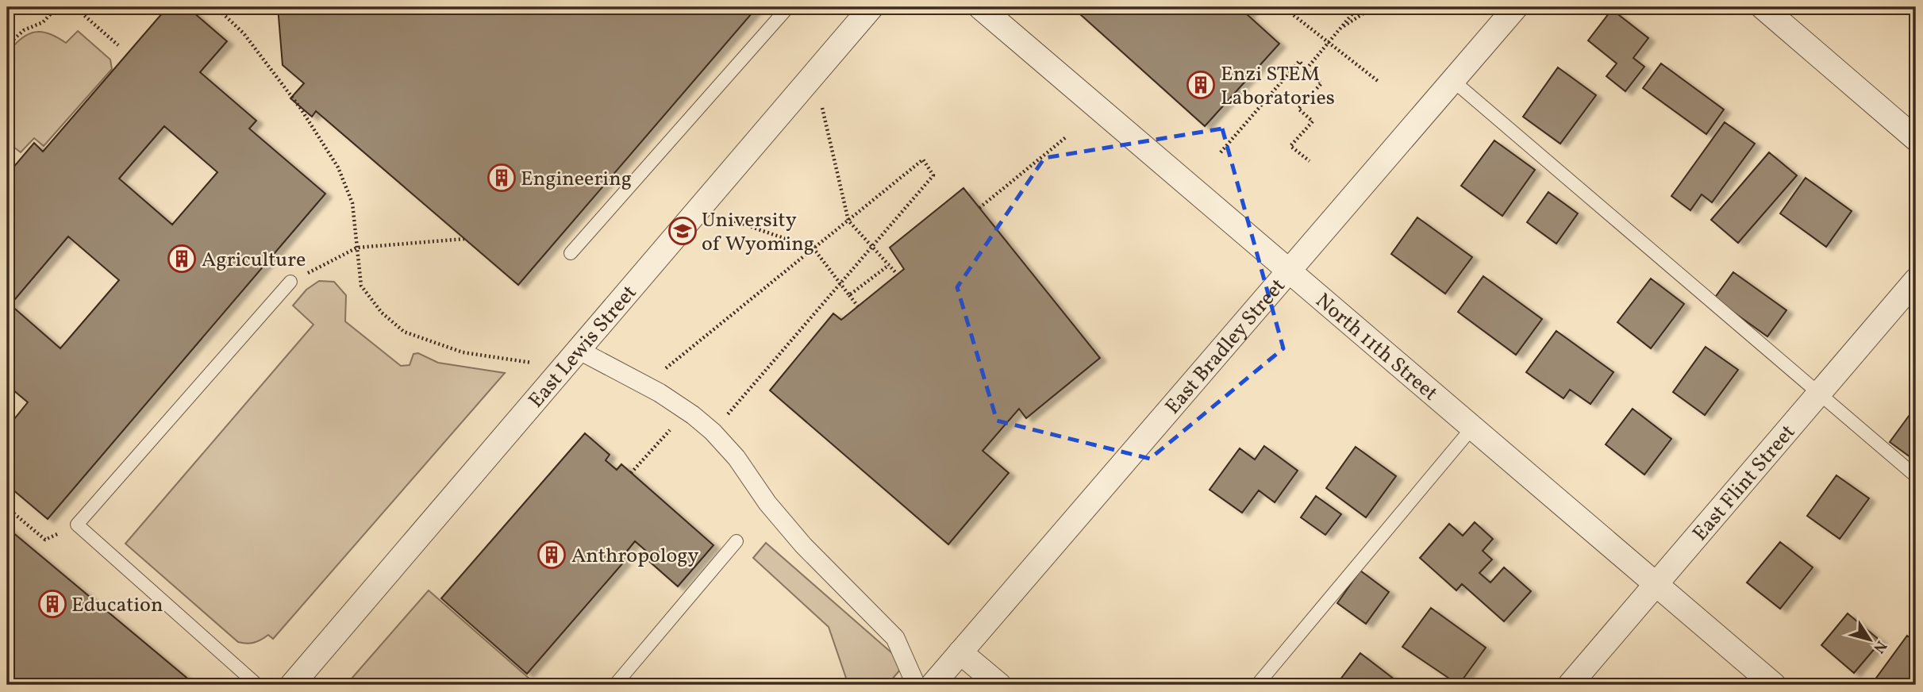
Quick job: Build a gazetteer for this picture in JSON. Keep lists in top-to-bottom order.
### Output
{
  "streets": {
    "street": [
      "East Lewis Street",
      "East Bradley Street",
      "North 11th Street",
      "East Flint Street"
    ]
  },
  "crossings": [
    ["East Bradley Street", "North 11th Street"],
    ["North 11th Street", "East Flint Street"]
  ],
  "places": {
    "building": [
      "Enzi STEM Laboratories",
      "Engineering",
      "Agriculture",
      "Anthropology",
      "Education"
    ],
    "school or university": ["University of Wyoming"]
  },
  "north": "bottom right"
}
